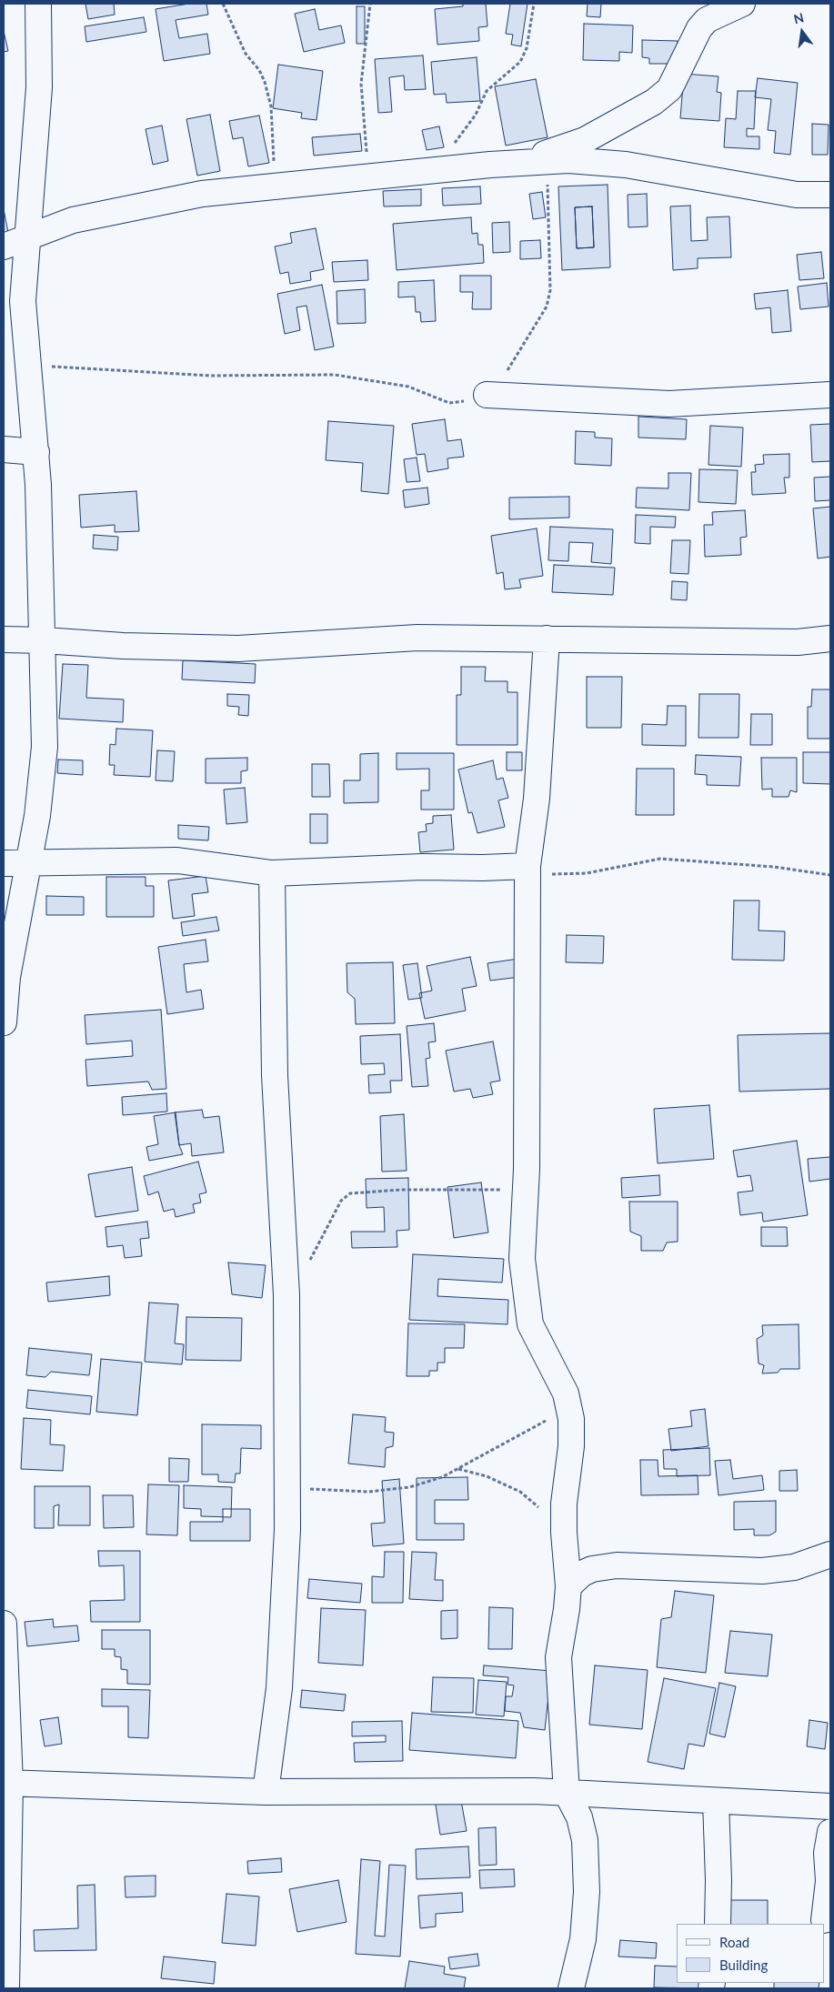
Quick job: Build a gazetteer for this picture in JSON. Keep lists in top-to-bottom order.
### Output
{
  "legend": ["Road", "Building"],
  "north": "top"
}
